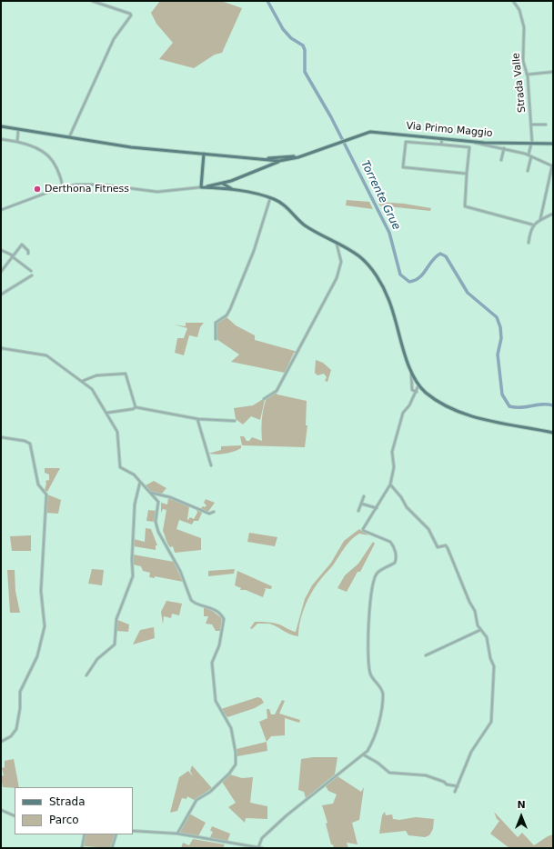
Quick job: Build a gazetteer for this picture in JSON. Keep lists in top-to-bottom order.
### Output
{
  "streets": {
    "main road": ["Via Primo Maggio"],
    "street": ["Strada Valle"]
  },
  "crossings": [
    ["Strada Valle", "Via Primo Maggio"]
  ],
  "water": ["Torrente Grue"],
  "places": ["Derthona Fitness"],
  "legend": ["Strada", "Parco"],
  "north": "top"
}
